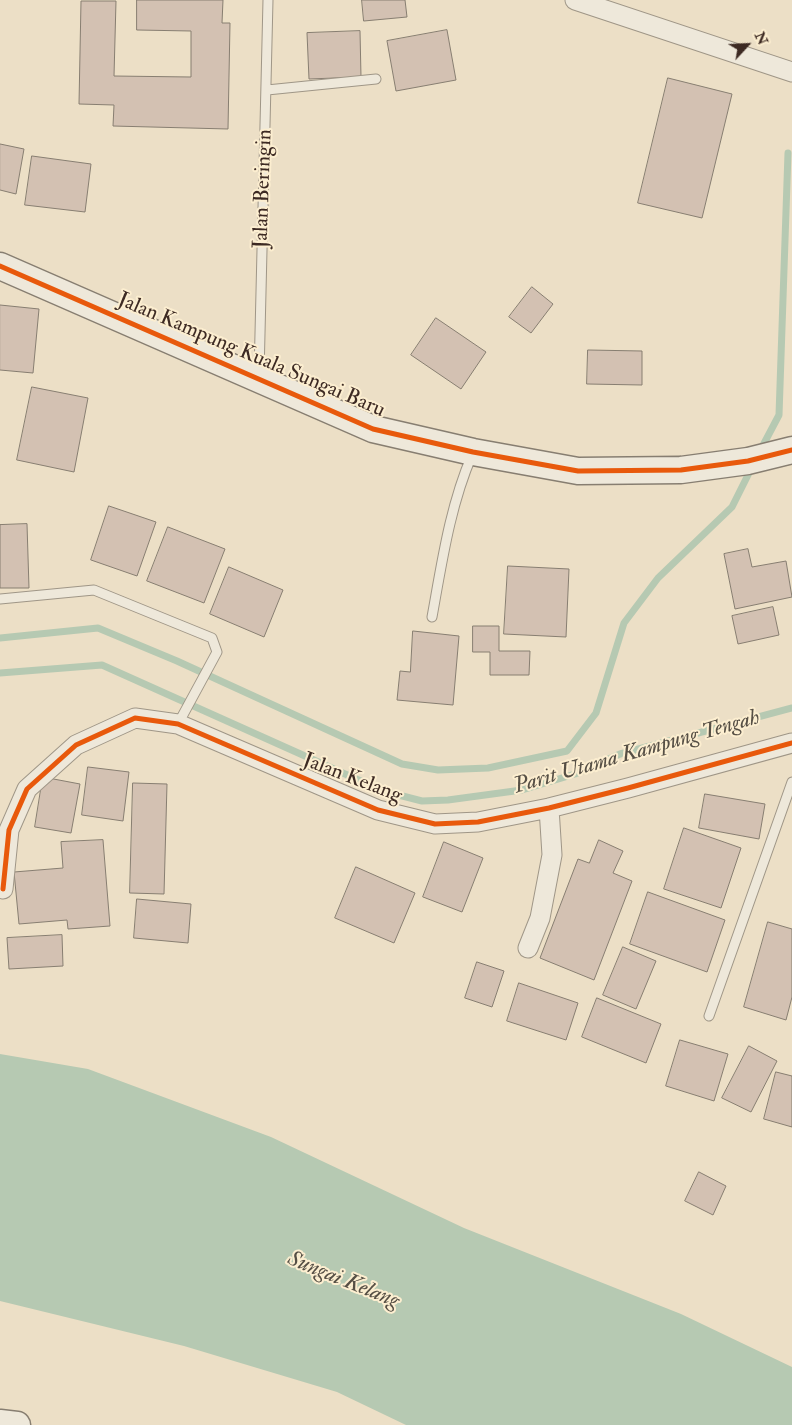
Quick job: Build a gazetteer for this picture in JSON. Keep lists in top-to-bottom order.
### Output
{
  "streets": {
    "street": ["Jalan Kampung Kuala Sungai Baru", "Jalan Kelang"],
    "lane": ["Jalan Beringin"]
  },
  "crossings": [
    ["Jalan Beringin", "Jalan Kampung Kuala Sungai Baru"]
  ],
  "water": ["Parit Utama Kampung Tengah", "Sungai Kelang"],
  "north": "top right"
}
